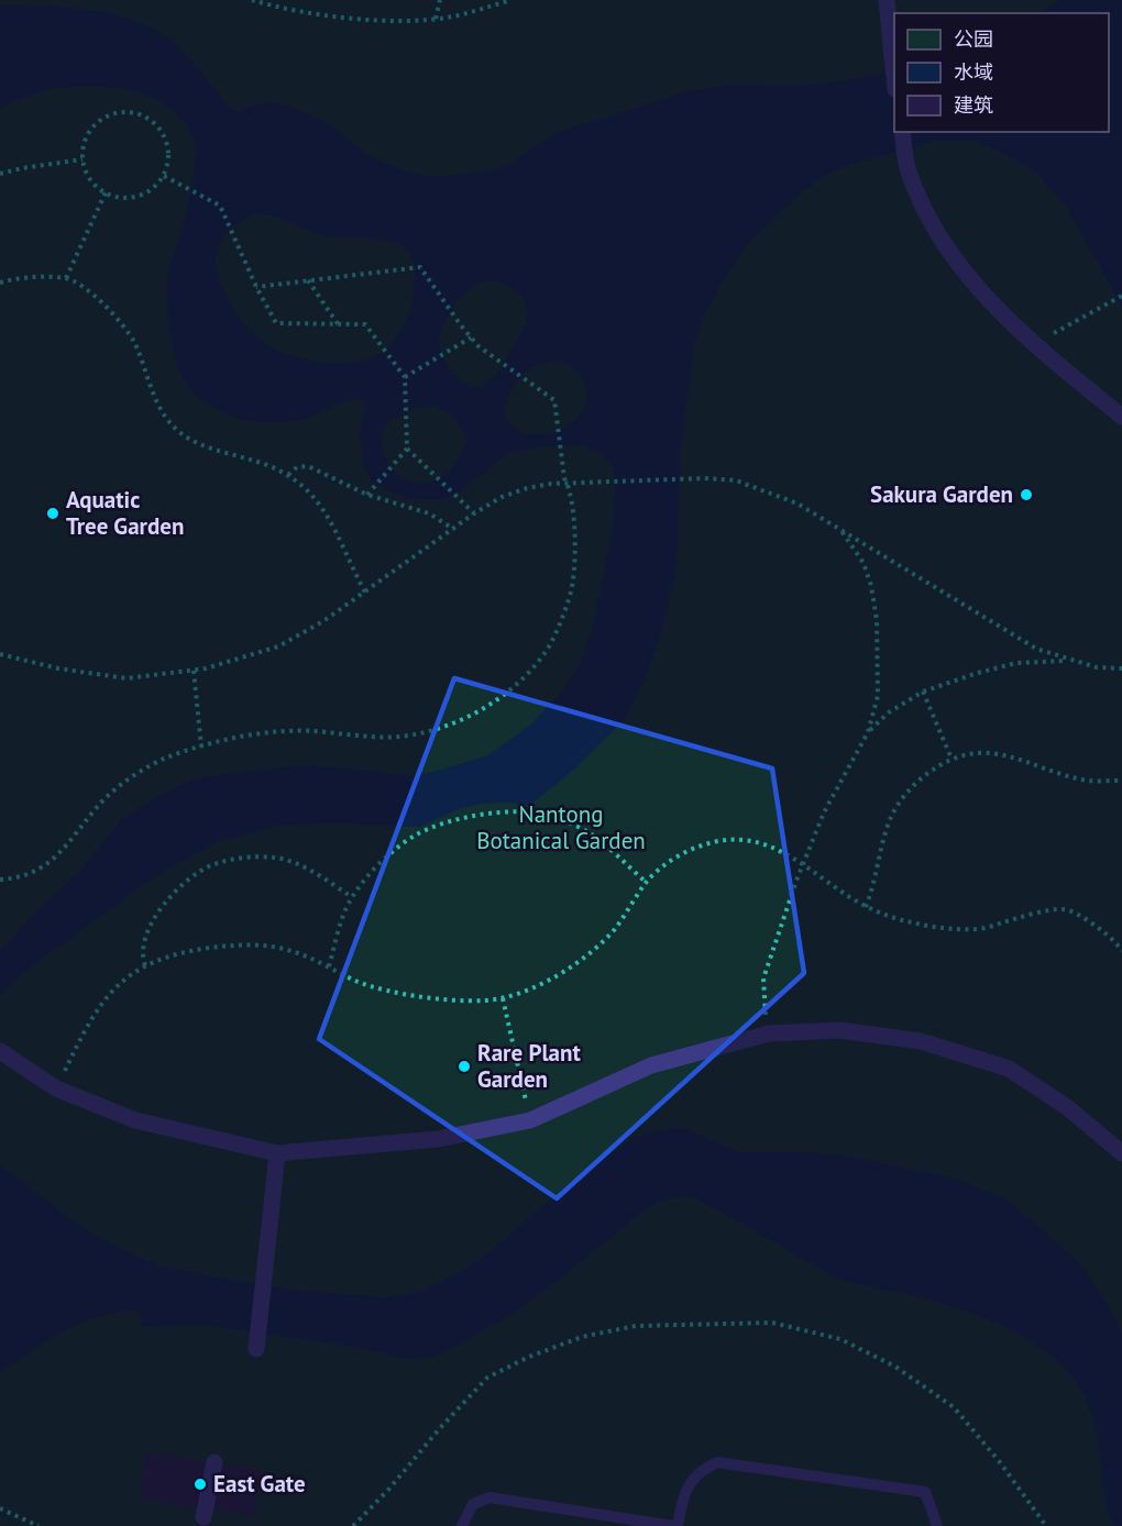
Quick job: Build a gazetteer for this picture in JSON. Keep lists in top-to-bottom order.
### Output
{
  "parks": ["Nantong Botanical Garden"],
  "places": [
    "Sakura Garden",
    "Aquatic Tree Garden",
    "Rare Plant Garden",
    "East Gate"
  ],
  "legend": ["公园", "水域", "建筑"]
}
